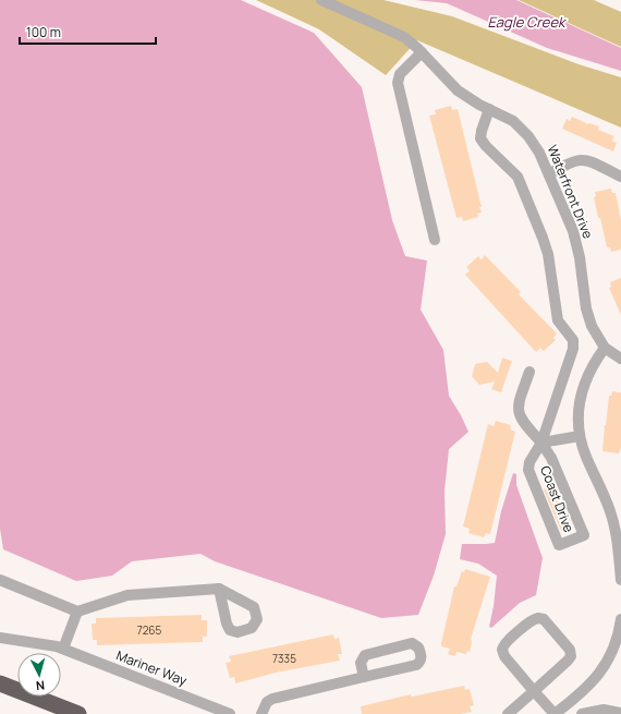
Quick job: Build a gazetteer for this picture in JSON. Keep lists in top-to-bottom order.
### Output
{
  "streets": {
    "street": ["Waterfront Drive", "Coast Drive", "Mariner Way"]
  },
  "water": ["Eagle Creek"],
  "house_numbers": ["7265", "7335"],
  "scale_bar": "100 m",
  "north": "bottom"
}
